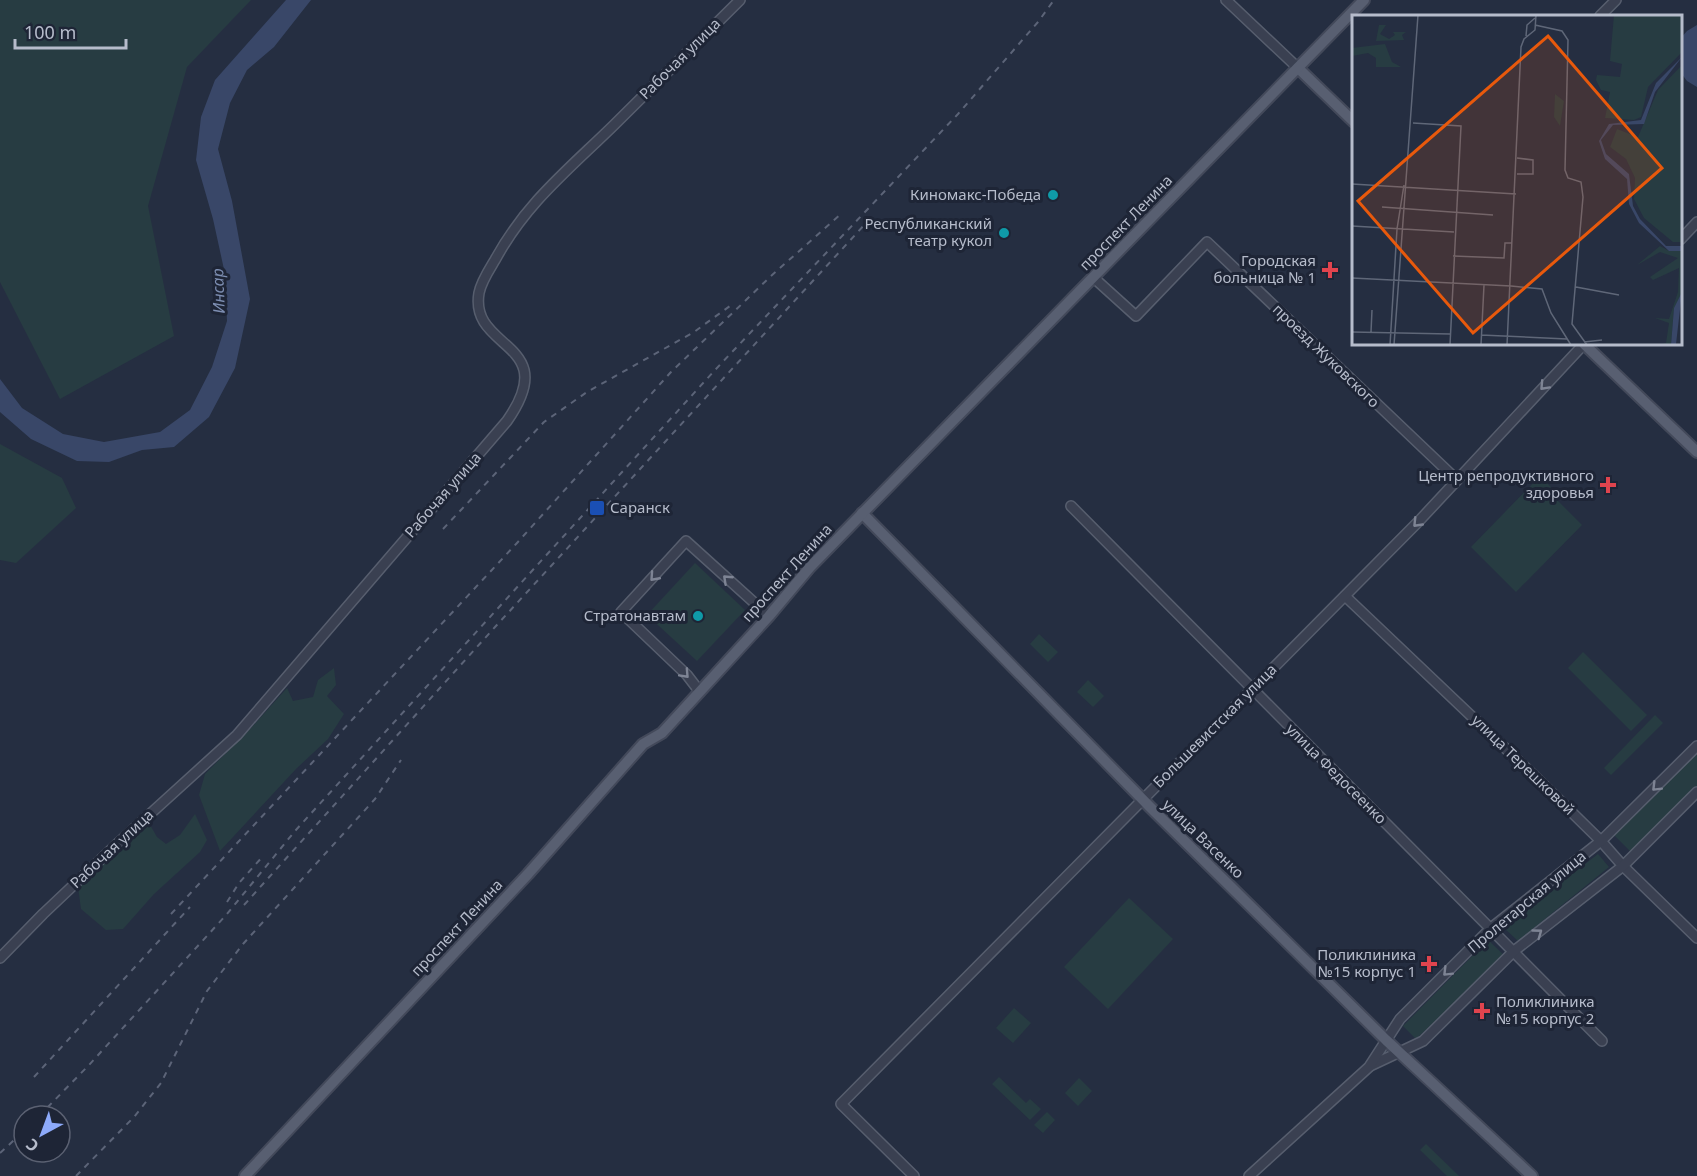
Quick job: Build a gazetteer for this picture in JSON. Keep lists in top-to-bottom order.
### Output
{
  "streets": {
    "main road": ["проспект Ленина", "улица Васенко"],
    "street": [
      "Рабочая улица",
      "проезд Жуковского",
      "Большевистская улица",
      "улица Терешковой",
      "улица Федосеенко",
      "Пролетарская улица"
    ]
  },
  "crossings": [
    ["проспект Ленина", "проезд Жуковского"],
    ["проспект Ленина", "улица Васенко"],
    ["проезд Жуковского", "Большевистская улица"],
    ["Большевистская улица", "улица Терешковой"],
    ["Большевистская улица", "улица Федосеенко"],
    ["Большевистская улица", "улица Васенко"],
    ["улица Терешковой", "Пролетарская улица"],
    ["улица Федосеенко", "Пролетарская улица"],
    ["улица Васенко", "Пролетарская улица"]
  ],
  "water": ["Инсар"],
  "places": {
    "other": ["Киномакс-Победа", "Республиканский театр кукол", "Стратонавтам"],
    "health": [
      "Городская больница № 1",
      "Центр репродуктивного здоровья",
      "Поликлиника №15 корпус 1",
      "Поликлиника №15 корпус 2"
    ],
    "transit": ["Саранск"]
  },
  "scale_bar": "100 m",
  "north": "bottom left"
}
